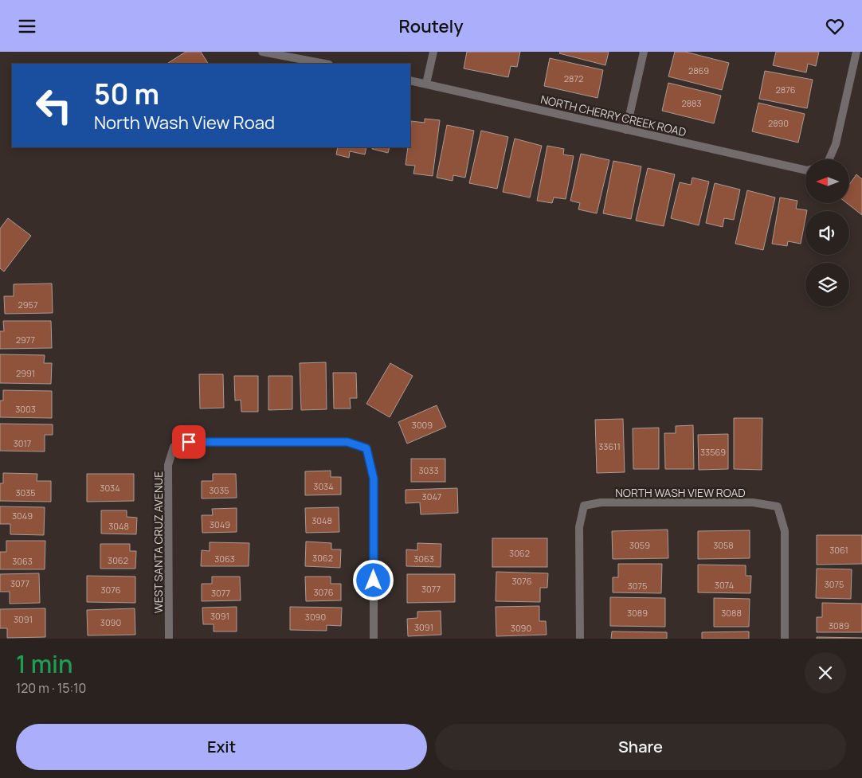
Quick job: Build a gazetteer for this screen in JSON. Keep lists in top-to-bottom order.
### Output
{
  "streets": {
    "street": ["NORTH CHERRY CREEK ROAD", "NORTH WASH VIEW ROAD", "WEST SANTA CRUZ AVENUE"]
  },
  "house_numbers": [
    "2869",
    "2872",
    "2876",
    "2883",
    "2890",
    "2957",
    "2977",
    "2991",
    "3003",
    "3009",
    "3017",
    "33611",
    "33569",
    "3033",
    "3034",
    "3034",
    "3035",
    "3035",
    "3047",
    "3049",
    "3048",
    "3049",
    "3048",
    "3059",
    "3058",
    "3061",
    "3062",
    "3062",
    "3063",
    "3063",
    "3062",
    "3063",
    "3076",
    "3077",
    "3075",
    "3074",
    "3075",
    "3077",
    "3076",
    "3076",
    "3077",
    "3089",
    "3088",
    "3091",
    "3090",
    "3091",
    "3090",
    "3089",
    "3091",
    "3090"
  ],
  "north": "left",
  "page": {
    "header": "Routely",
    "turn": ["50 m", "North Wash View Road"],
    "heading": ["1 min", "120 m · 15:10"],
    "buttons": ["Exit", "Share"]
  }
}
